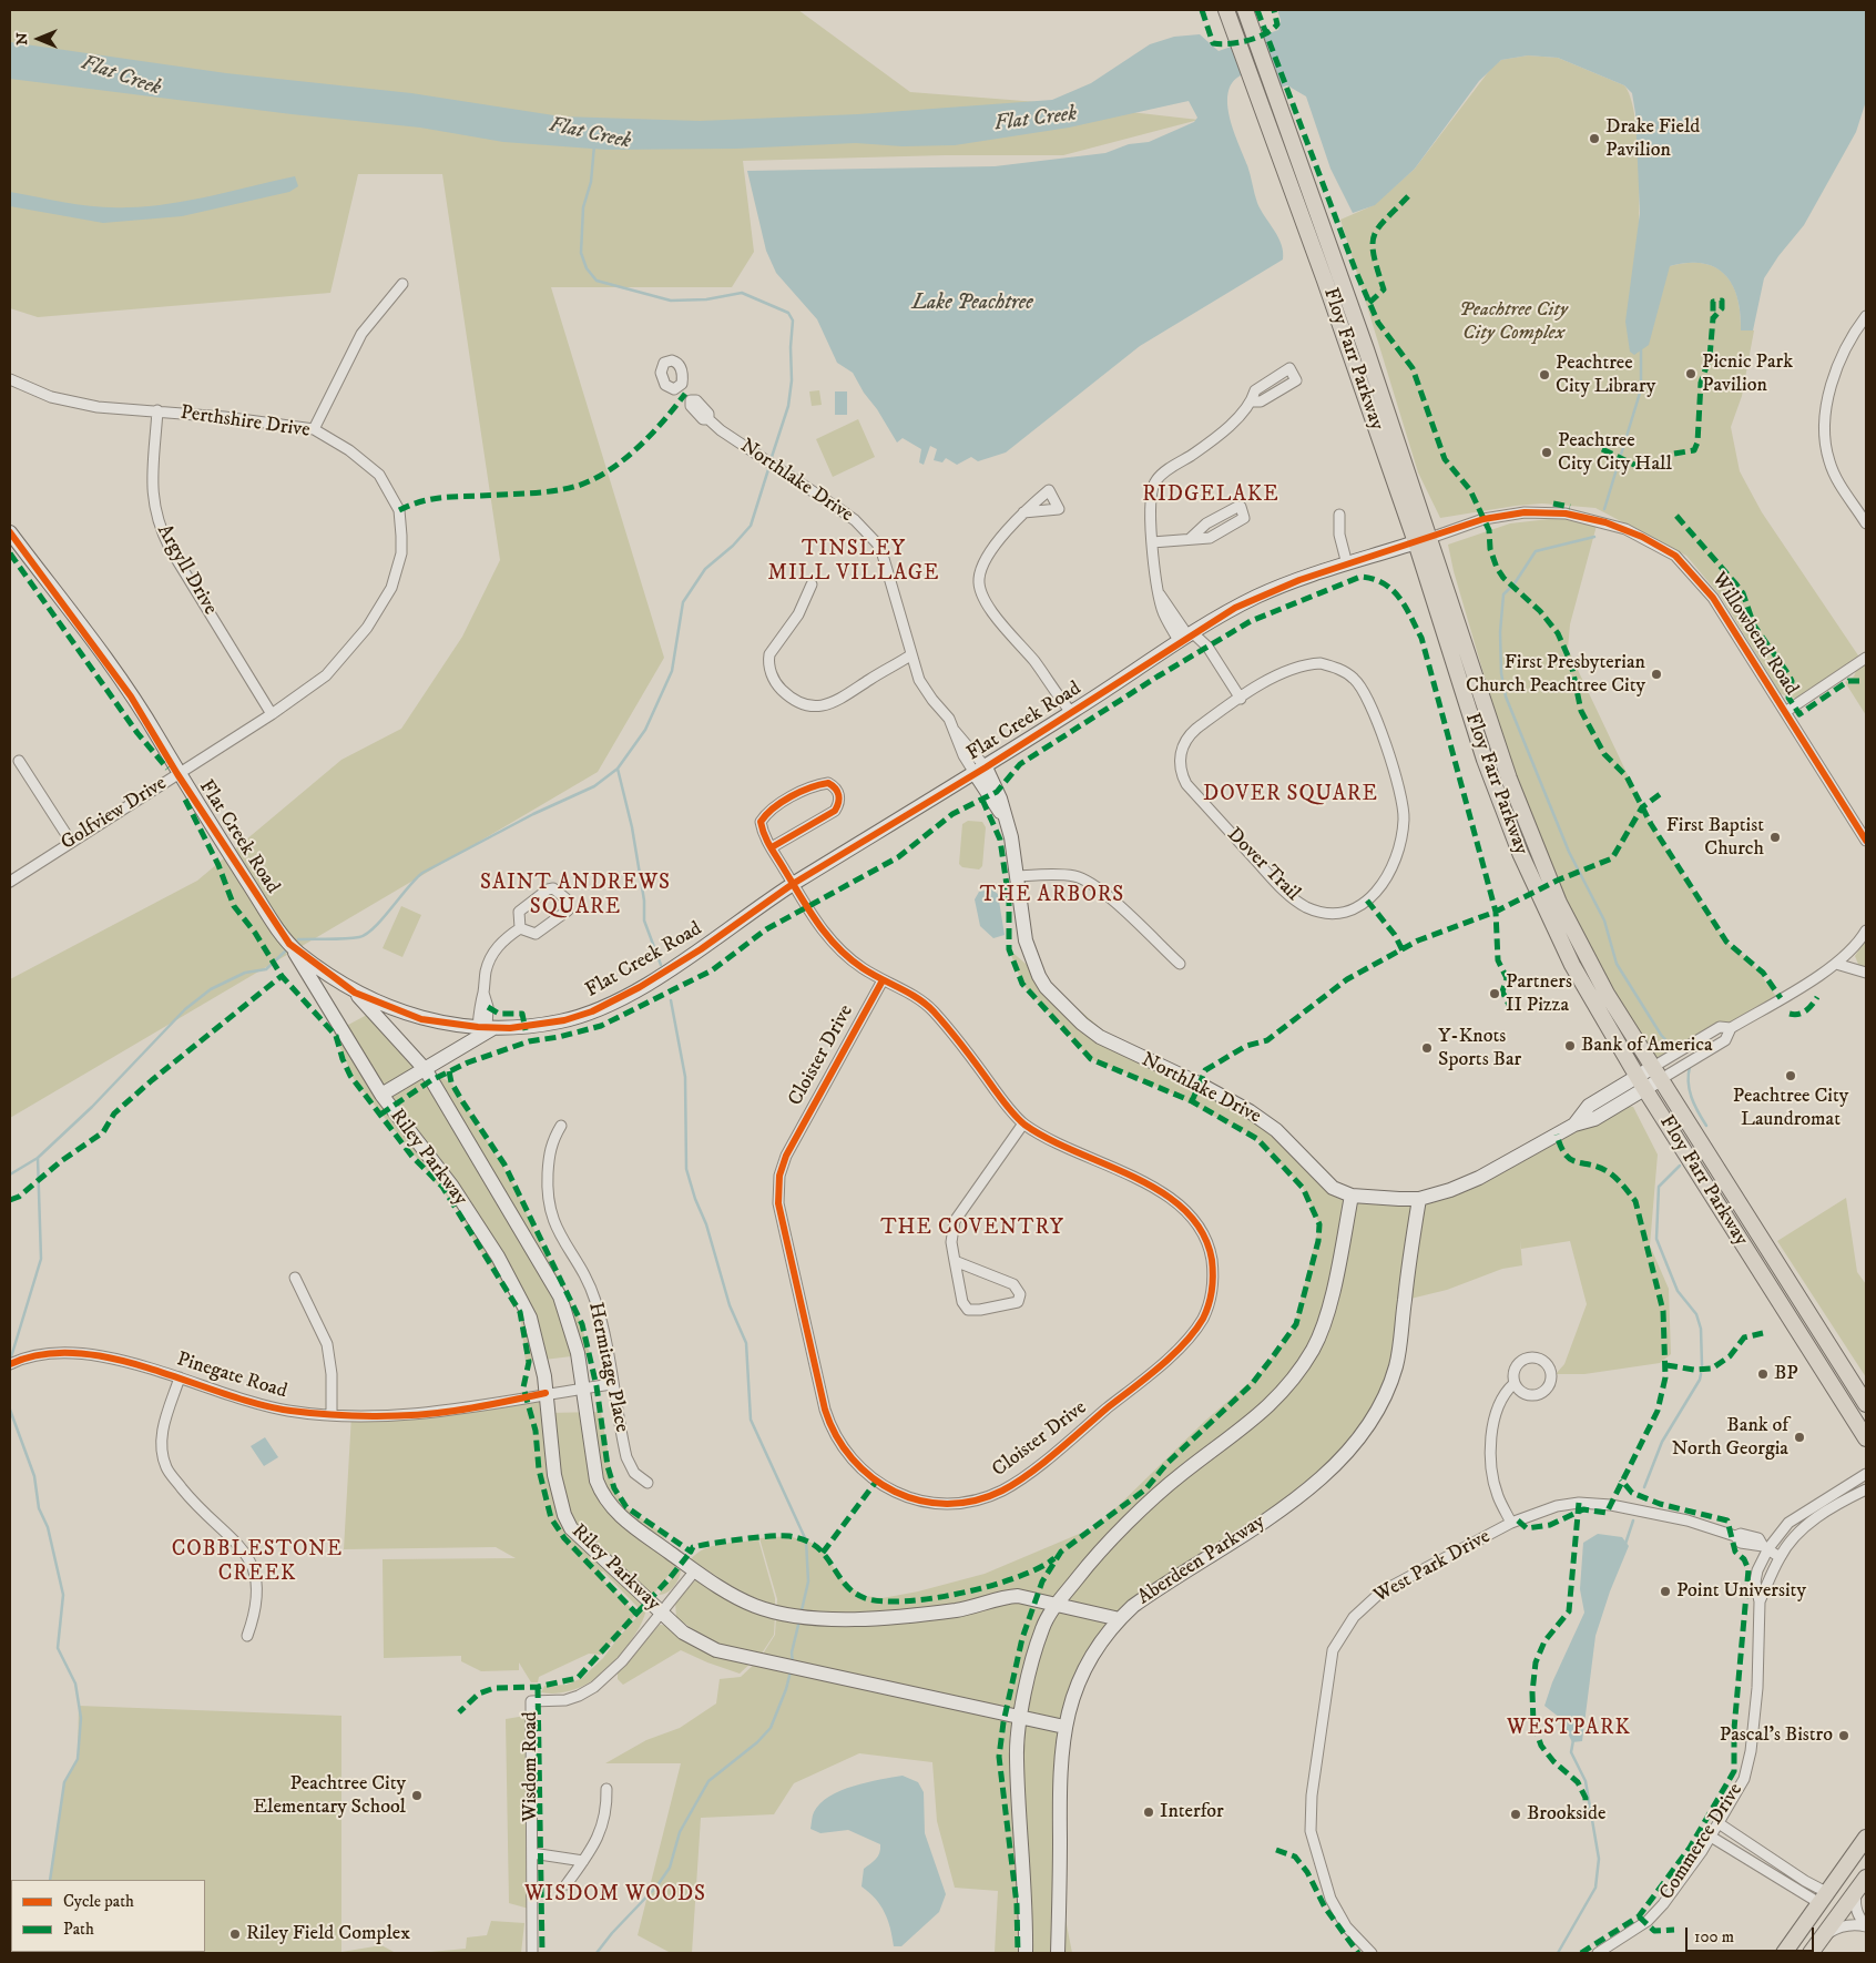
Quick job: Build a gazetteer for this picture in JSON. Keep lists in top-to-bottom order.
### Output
{
  "streets": {
    "main road": ["Floy Farr Parkway"],
    "street": [
      "Perthshire Drive",
      "Northlake Drive",
      "Argyll Drive",
      "Willowbend Road",
      "Flat Creek Road",
      "Golfview Drive",
      "Dover Trail",
      "Cloister Drive",
      "Riley Parkway",
      "Hermitage Place",
      "Pinegate Road",
      "Aberdeen Parkway",
      "West Park Drive",
      "Wisdom Road",
      "Commerce Drive"
    ]
  },
  "crossings": [
    ["Floy Farr Parkway", "Northlake Drive"],
    ["Floy Farr Parkway", "Willowbend Road"],
    ["Floy Farr Parkway", "Flat Creek Road"],
    ["Perthshire Drive", "Argyll Drive"],
    ["Perthshire Drive", "Golfview Drive"],
    ["Northlake Drive", "Flat Creek Road"],
    ["Northlake Drive", "Aberdeen Parkway"],
    ["Willowbend Road", "Flat Creek Road"],
    ["Flat Creek Road", "Golfview Drive"],
    ["Flat Creek Road", "Cloister Drive"],
    ["Flat Creek Road", "Riley Parkway"],
    ["Riley Parkway", "Pinegate Road"],
    ["Riley Parkway", "Aberdeen Parkway"],
    ["Riley Parkway", "Wisdom Road"],
    ["Hermitage Place", "Pinegate Road"],
    ["West Park Drive", "Commerce Drive"]
  ],
  "districts": [
    "RIDGELAKE",
    "TINSLEY MILL VILLAGE",
    "DOVER SQUARE",
    "SAINT ANDREWS SQUARE",
    "THE ARBORS",
    "THE COVENTRY",
    "COBBLESTONE CREEK",
    "WESTPARK",
    "WISDOM WOODS"
  ],
  "water": ["Flat Creek", "Lake Peachtree"],
  "parks": ["Peachtree City City Complex"],
  "places": [
    "Drake Field Pavilion",
    "Picnic Park Pavilion",
    "Peachtree City Library",
    "Peachtree City City Hall",
    "First Presbyterian Church Peachtree City",
    "First Baptist Church",
    "Partners II Pizza",
    "Bank of America",
    "Y-Knots Sports Bar",
    "Peachtree City Laundromat",
    "BP",
    "Bank of North Georgia",
    "Point University",
    "Pascal's Bistro",
    "Peachtree City Elementary School",
    "Interfor",
    "Brookside",
    "Riley Field Complex"
  ],
  "legend": ["Cycle path", "Path"],
  "scale_bar": "100 m",
  "north": "left"
}
